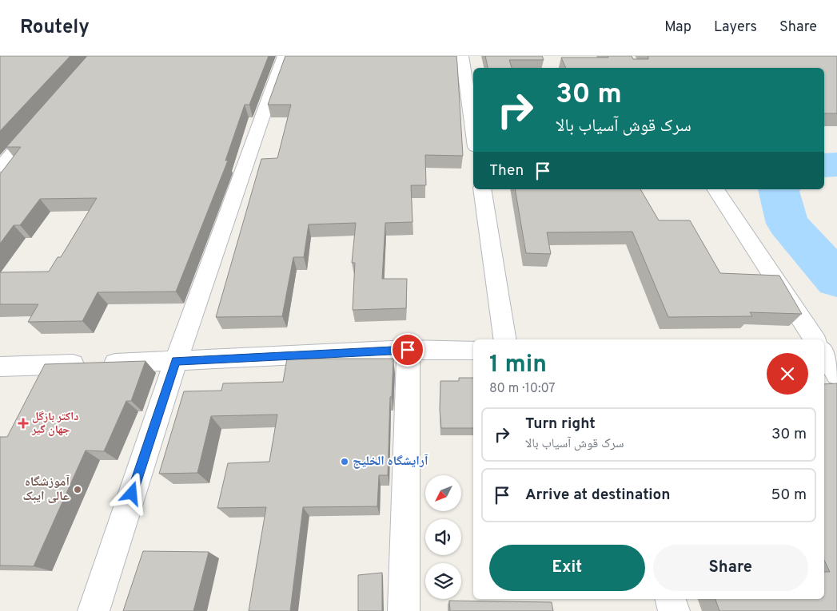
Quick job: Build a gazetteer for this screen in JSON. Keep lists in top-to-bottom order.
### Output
{
  "places": {
    "health": ["داکتر بازگل جهان گیر"],
    "other": ["آرایشگاه الخلیج", "آموزشگاه عالی ایبک"]
  },
  "north": "bottom left",
  "page": {
    "header": "Routely",
    "nav": ["Map", "Layers", "Share"],
    "turn": ["30 m", "سرک قوش آسیاب بالا"],
    "then": "Then",
    "heading": ["1 min", "80 m · 10:07"],
    "list": [
      {
        "name": "Turn right",
        "note": "سرک قوش آسیاب بالا",
        "value": "30 m"
      },
      {
        "name": "Arrive at destination",
        "value": "50 m"
      }
    ],
    "buttons": ["Exit", "Share"]
  }
}
